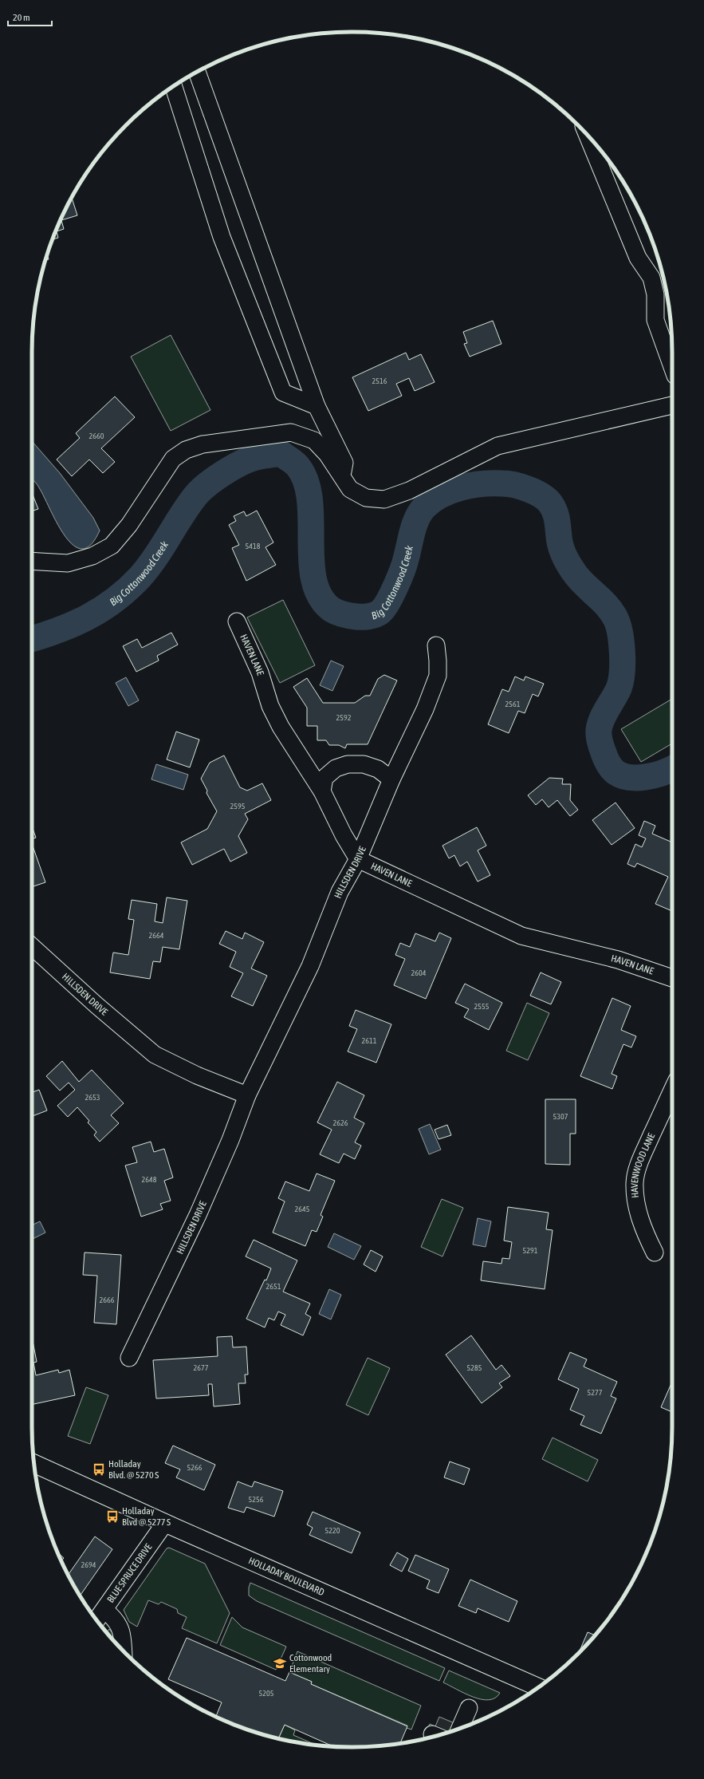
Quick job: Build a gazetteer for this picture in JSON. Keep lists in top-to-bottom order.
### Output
{
  "streets": {
    "main road": ["HOLLADAY BOULEVARD"],
    "street": [
      "HAVEN LANE",
      "HILLSDEN DRIVE",
      "HAVENWOOD LANE",
      "BLUE SPRUCE DRIVE"
    ]
  },
  "crossings": [
    ["HAVEN LANE", "HILLSDEN DRIVE"],
    ["BLUE SPRUCE DRIVE", "HOLLADAY BOULEVARD"]
  ],
  "water": ["Big Cottonwood Creek"],
  "places": {
    "bus stop": ["Holladay Blvd. @ 5270 S", "Holladay Blvd @ 5277 S"],
    "school or university": ["Cottonwood Elementary"]
  },
  "house_numbers": [
    "2516",
    "2660",
    "5418",
    "2561",
    "2592",
    "2595",
    "2664",
    "2604",
    "2555",
    "2611",
    "2653",
    "5307",
    "2626",
    "2648",
    "2645",
    "5291",
    "2651",
    "2666",
    "2677",
    "5285",
    "5277",
    "5266",
    "5256",
    "5220",
    "2694",
    "5205"
  ],
  "scale_bar": "20 m"
}
